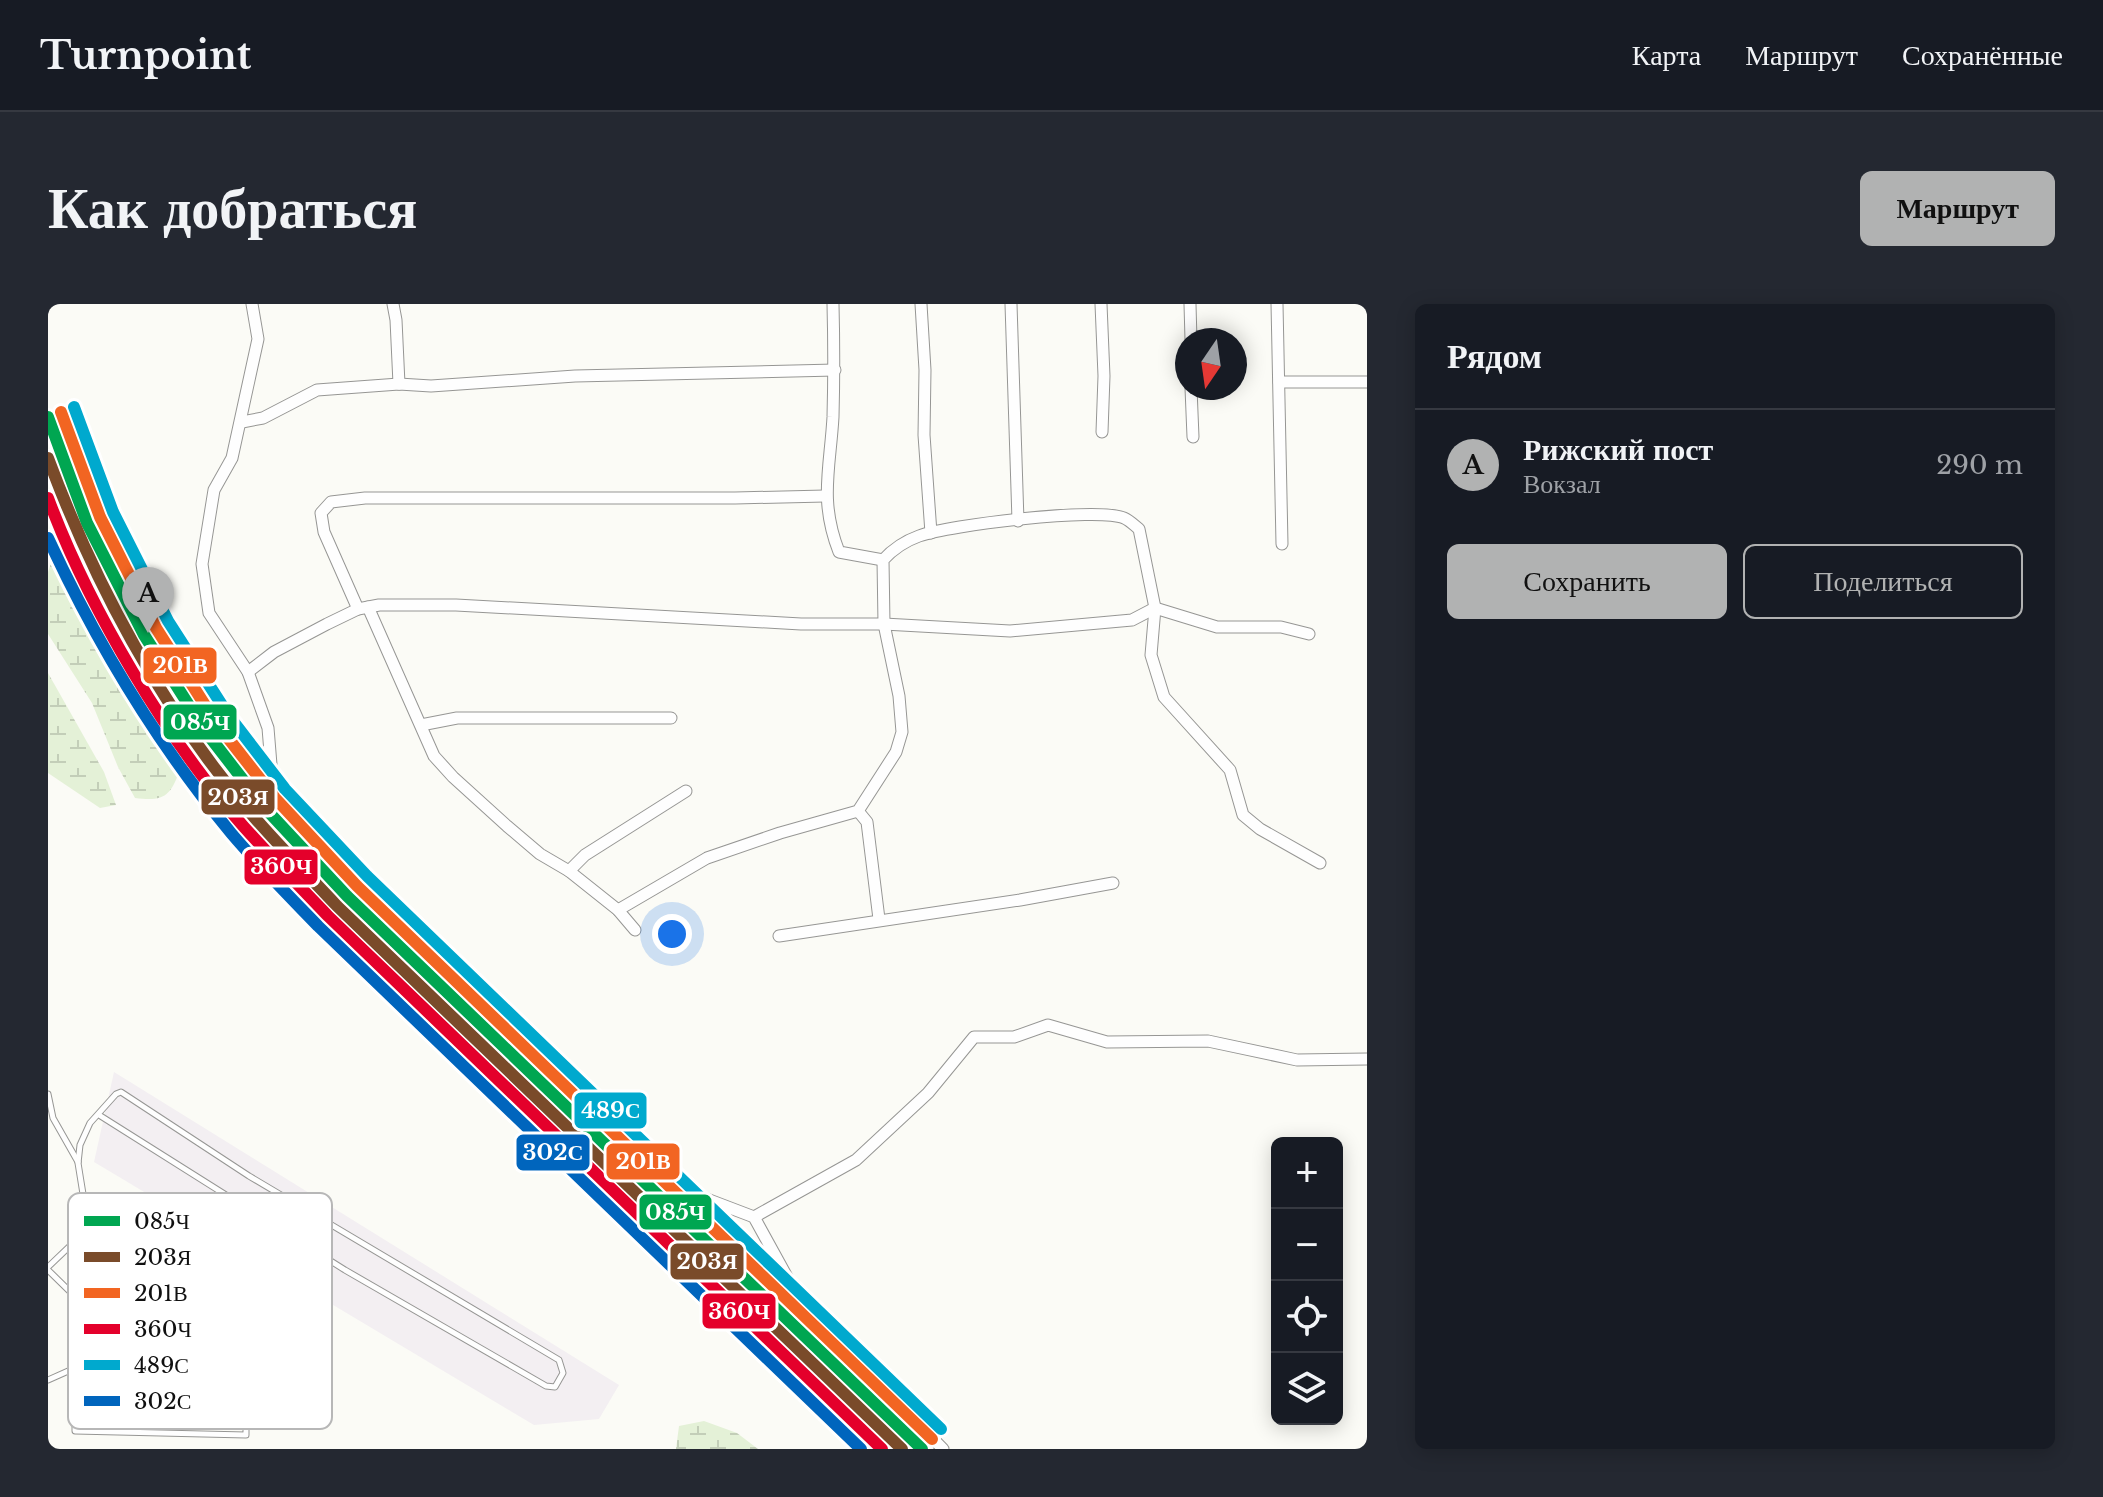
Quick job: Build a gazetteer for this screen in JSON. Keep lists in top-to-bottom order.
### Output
{
  "lines": [
    "transit line 489С",
    "transit line 201В",
    "transit line 085Ч",
    "transit line 203Я",
    "transit line 360Ч",
    "transit line 302С"
  ],
  "legend": [
    "085Ч",
    "203Я",
    "201В",
    "360Ч",
    "489С",
    "302С"
  ],
  "north": "bottom",
  "page": {
    "header": "Turnpoint",
    "nav": ["Карта", "Маршрут", "Сохранённые"],
    "buttons": [
      "Маршрут",
      ["Сохранить", "Поделиться"]
    ],
    "title": "Как добраться",
    "heading": "Рядом",
    "list": [
      {
        "mark": "A",
        "name": "Рижский пост",
        "note": "Вокзал",
        "value": "290 m"
      }
    ],
    "pins": "A",
    "map_buttons": ["+", "−"]
  }
}
